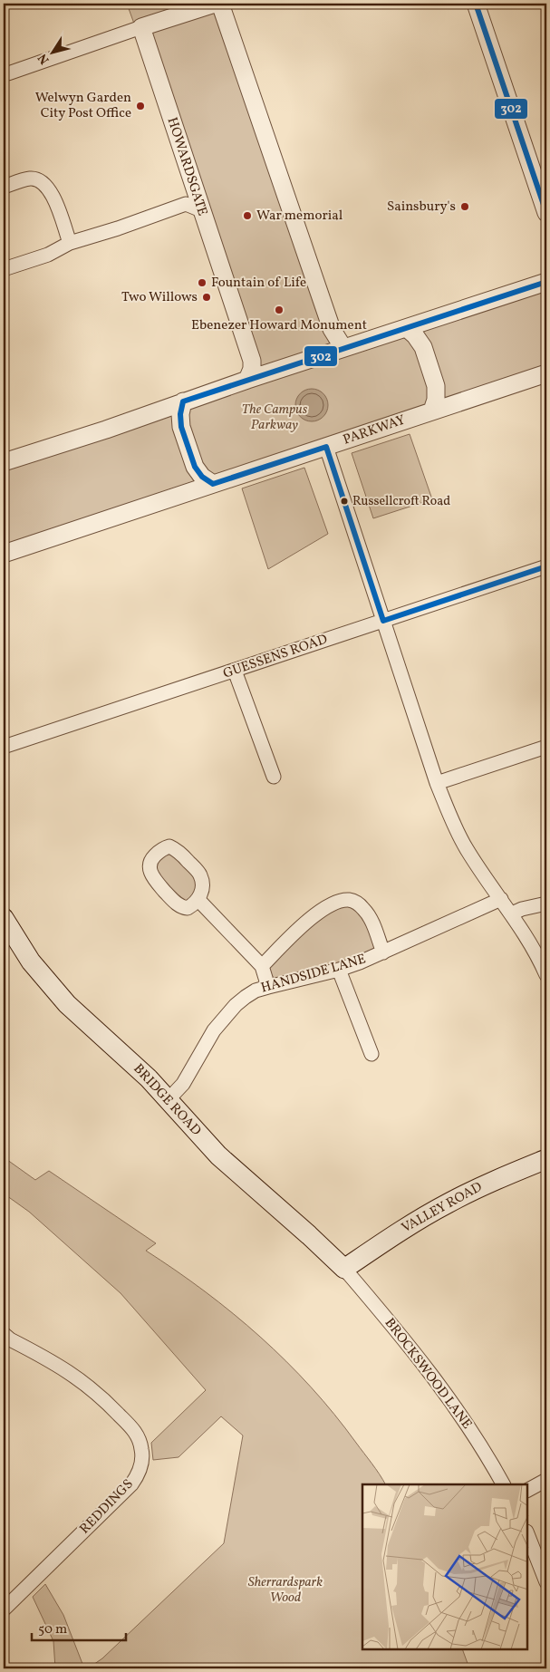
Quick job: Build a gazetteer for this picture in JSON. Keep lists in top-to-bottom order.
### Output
{
  "streets": {
    "main road": ["BRIDGE ROAD", "VALLEY ROAD"],
    "street": [
      "HOWARDSGATE",
      "PARKWAY",
      "GUESSENS ROAD",
      "HANDSIDE LANE",
      "BROCKSWOOD LANE",
      "REDDINGS"
    ]
  },
  "crossings": [
    ["HANDSIDE LANE", "BRIDGE ROAD"],
    ["BRIDGE ROAD", "VALLEY ROAD"],
    ["BRIDGE ROAD", "BROCKSWOOD LANE"],
    ["VALLEY ROAD", "BROCKSWOOD LANE"]
  ],
  "parks": ["The Campus Parkway", "Sherrardspark Wood"],
  "places": [
    "Welwyn Garden City Post Office",
    "Sainsbury's",
    "War memorial",
    "Fountain of Life",
    "Two Willows",
    "Ebenezer Howard Monument",
    "Russellcroft Road"
  ],
  "lines": ["transit line 302"],
  "scale_bar": "50 m",
  "north": "bottom left"
}
